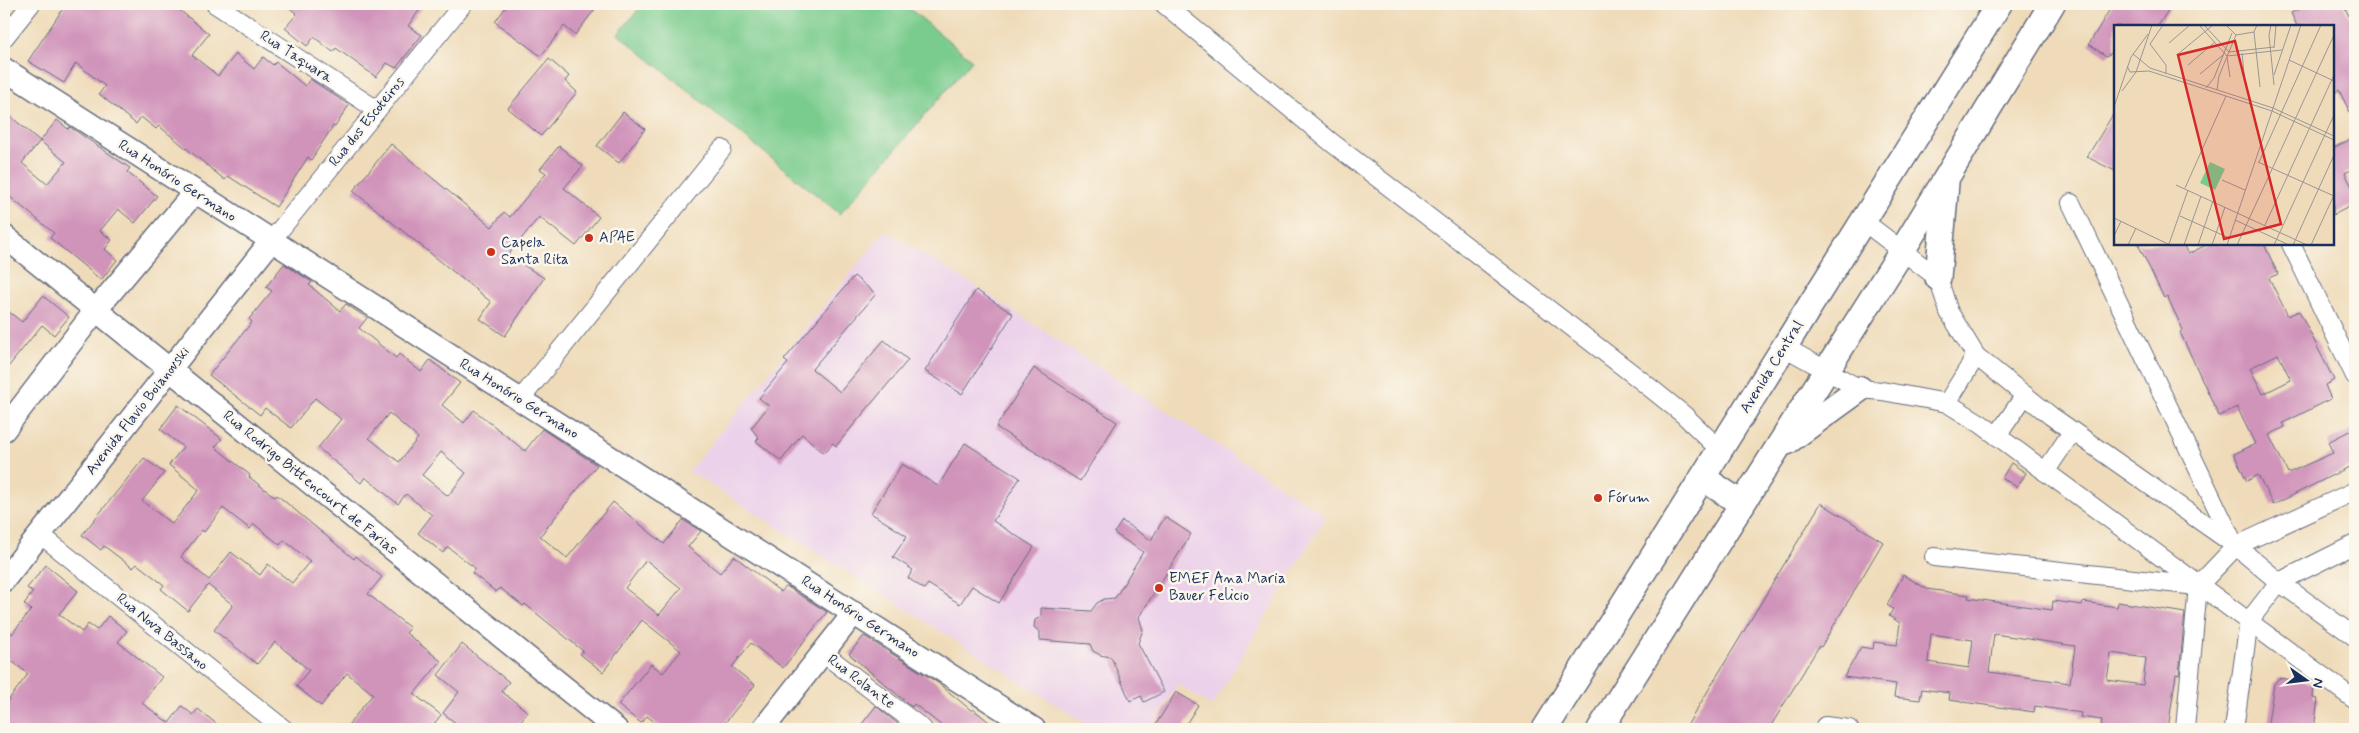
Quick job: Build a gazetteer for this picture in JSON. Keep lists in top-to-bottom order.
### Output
{
  "streets": {
    "main road": ["Avenida Central"],
    "street": [
      "Rua Taquara",
      "Rua dos Escoteiros",
      "Rua Honório Germano",
      "Avenida Flavio Boianovski",
      "Rua Rodrigo Bittencourt de Farias",
      "Rua Nova Bassano",
      "Rua Rolante"
    ]
  },
  "crossings": [
    ["Rua Taquara", "Rua dos Escoteiros"],
    ["Rua dos Escoteiros", "Rua Honório Germano"],
    ["Rua dos Escoteiros", "Avenida Flavio Boianovski"],
    ["Rua Honório Germano", "Avenida Flavio Boianovski"],
    ["Avenida Flavio Boianovski", "Rua Rodrigo Bittencourt de Farias"],
    ["Avenida Flavio Boianovski", "Rua Nova Bassano"]
  ],
  "places": [
    "APAE",
    "Capela Santa Rita",
    "Fórum",
    "EMEF Ana Maria Bauer Felicio"
  ],
  "north": "right"
}
